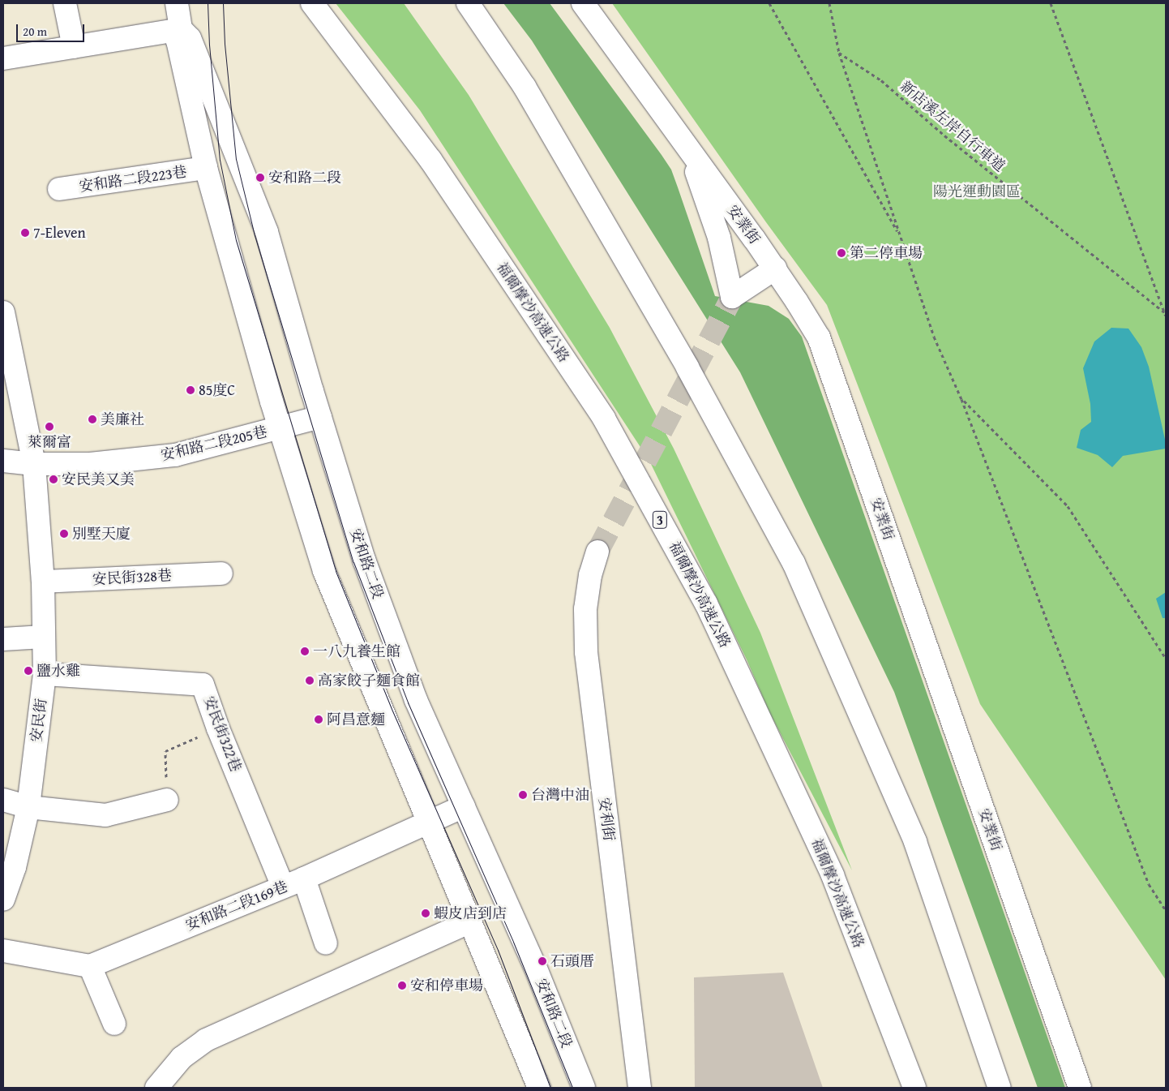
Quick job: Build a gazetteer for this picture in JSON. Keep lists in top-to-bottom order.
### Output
{
  "streets": {
    "main road": [
      "安和路二段223巷",
      "安業街",
      "福爾摩沙高速公路",
      "安和路二段205巷",
      "3",
      "安和路二段",
      "安民街328巷",
      "安民街",
      "安民街322巷",
      "安利街",
      "安和路二段169巷"
    ],
    "path": ["新店溪左岸自行車道"]
  },
  "crossings": [
    ["安和路二段223巷", "安和路二段"],
    ["安和路二段205巷", "安和路二段"],
    ["安和路二段205巷", "安民街"],
    ["安和路二段", "安和路二段169巷"],
    ["安民街328巷", "安民街"],
    ["安民街", "安民街322巷"],
    ["安民街322巷", "安和路二段169巷"]
  ],
  "parks": ["陽光運動園區"],
  "places": [
    "安和路二段",
    "7-Eleven",
    "第二停車場",
    "85度C",
    "美廉社",
    "萊爾富",
    "安民美又美",
    "別墅天廈",
    "一八九養生館",
    "鹽水雞",
    "高家餃子麵食館",
    "阿昌意麵",
    "台灣中油",
    "蝦皮店到店",
    "石頭厝",
    "安和停車場"
  ],
  "scale_bar": "20 m"
}
